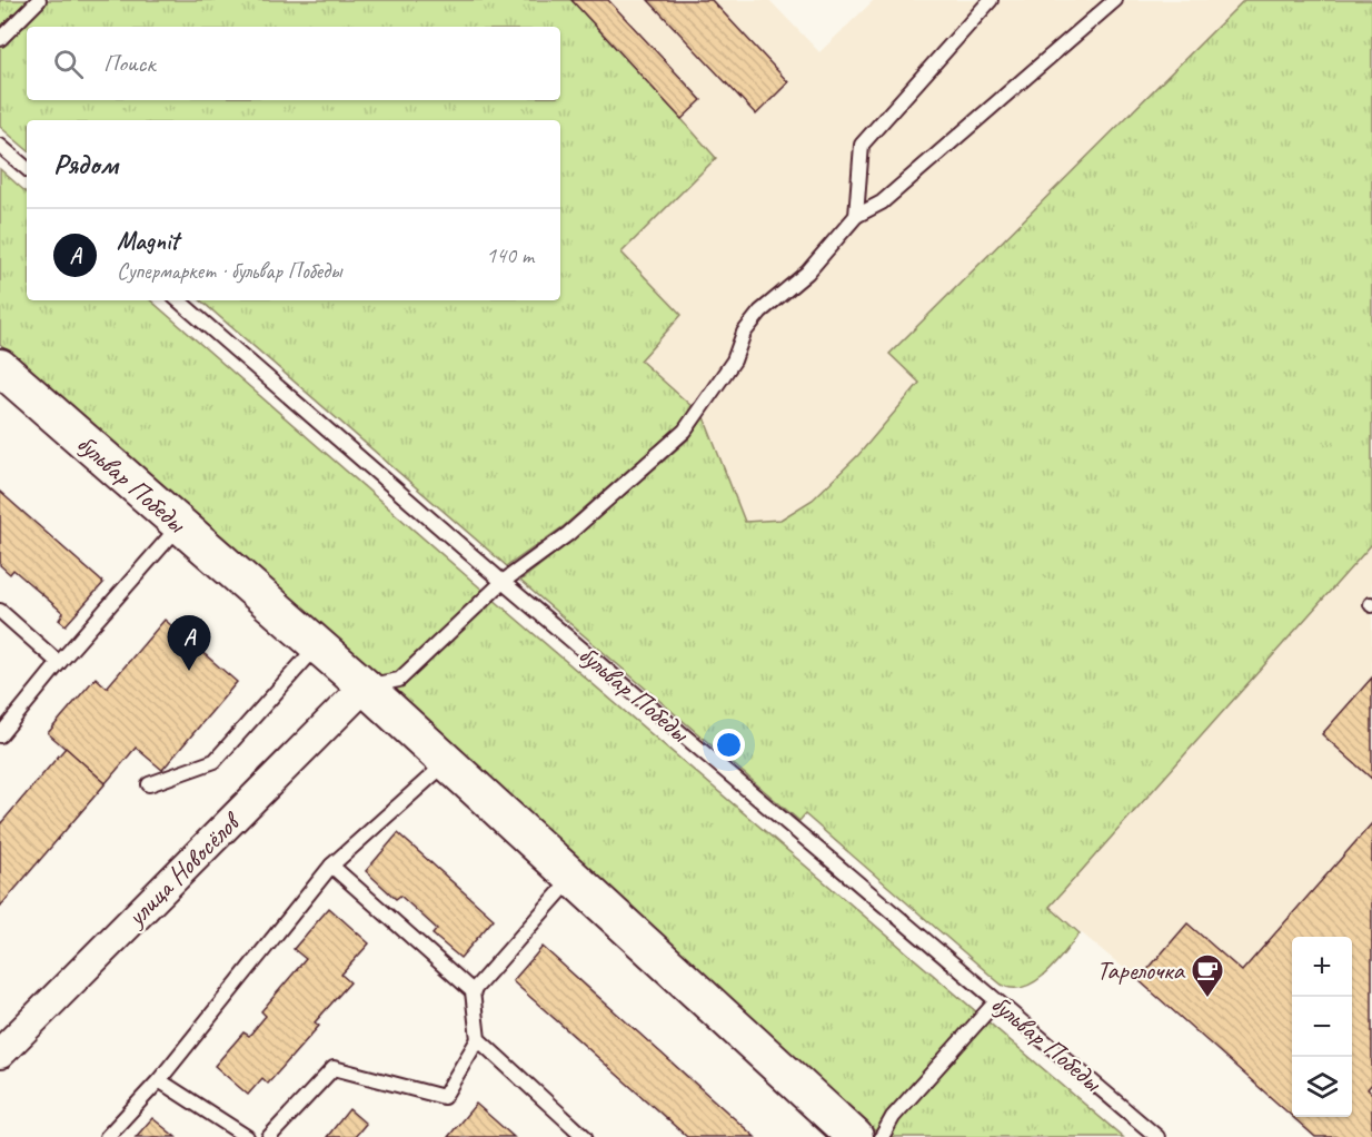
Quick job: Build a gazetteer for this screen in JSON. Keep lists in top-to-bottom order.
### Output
{
  "streets": {
    "street": ["бульвар Победы", "улица Новосёлов"]
  },
  "crossings": [
    ["бульвар Победы", "улица Новосёлов"]
  ],
  "places": {
    "cafe": ["Тарелочка"]
  },
  "page": {
    "search": "Поиск",
    "heading": "Рядом",
    "list": [
      {
        "mark": "A",
        "name": "Magnit",
        "note": "Супермаркет · бульвар Победы",
        "value": "140 m"
      }
    ],
    "pins": "A",
    "map_buttons": ["+", "−"]
  }
}
